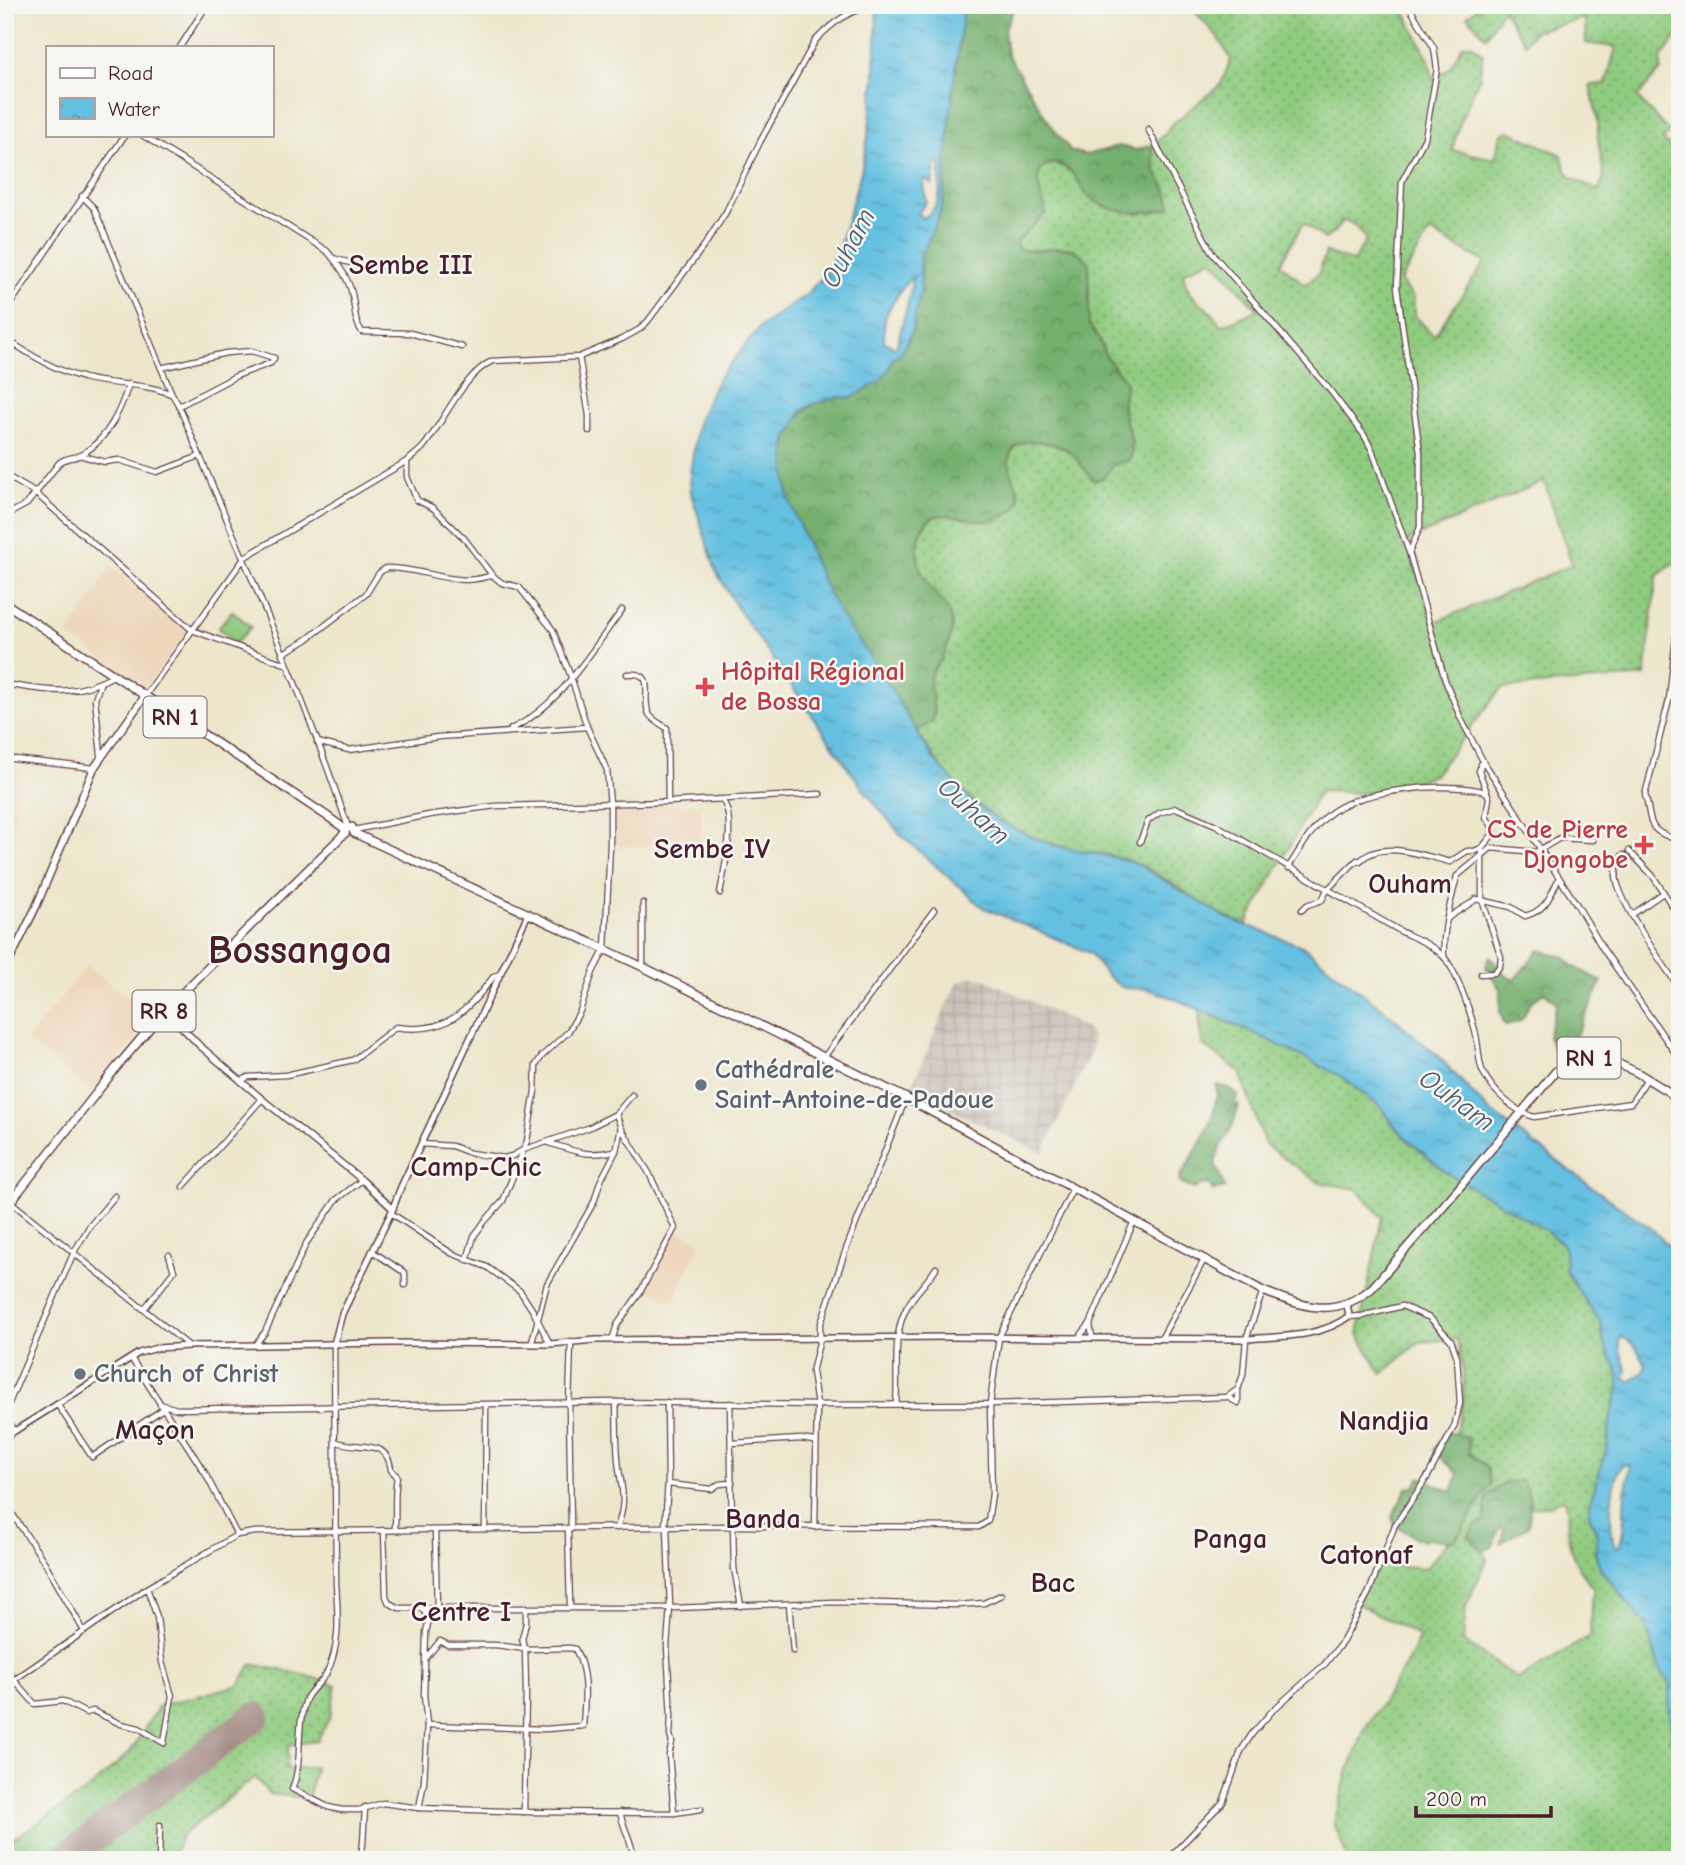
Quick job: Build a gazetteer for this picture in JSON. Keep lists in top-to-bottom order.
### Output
{
  "streets": {
    "main road": ["RN 1", "RR 8"]
  },
  "crossings": [
    ["RN 1", "RR 8"]
  ],
  "districts": [
    "Sembe III",
    "Sembe IV",
    "Ouham",
    "Bossangoa",
    "Camp-Chic",
    "Nandjia",
    "Maçon",
    "Banda",
    "Panga",
    "Catonaf",
    "Bac",
    "Centre I"
  ],
  "water": ["Ouham"],
  "places": {
    "health": ["Hôpital Régional de Bossa", "CS de Pierre Djongobe"],
    "other": ["Cathédrale Saint-Antoine-de-Padoue", "Church of Christ"]
  },
  "legend": ["Road", "Water"],
  "scale_bar": "200 m"
}
